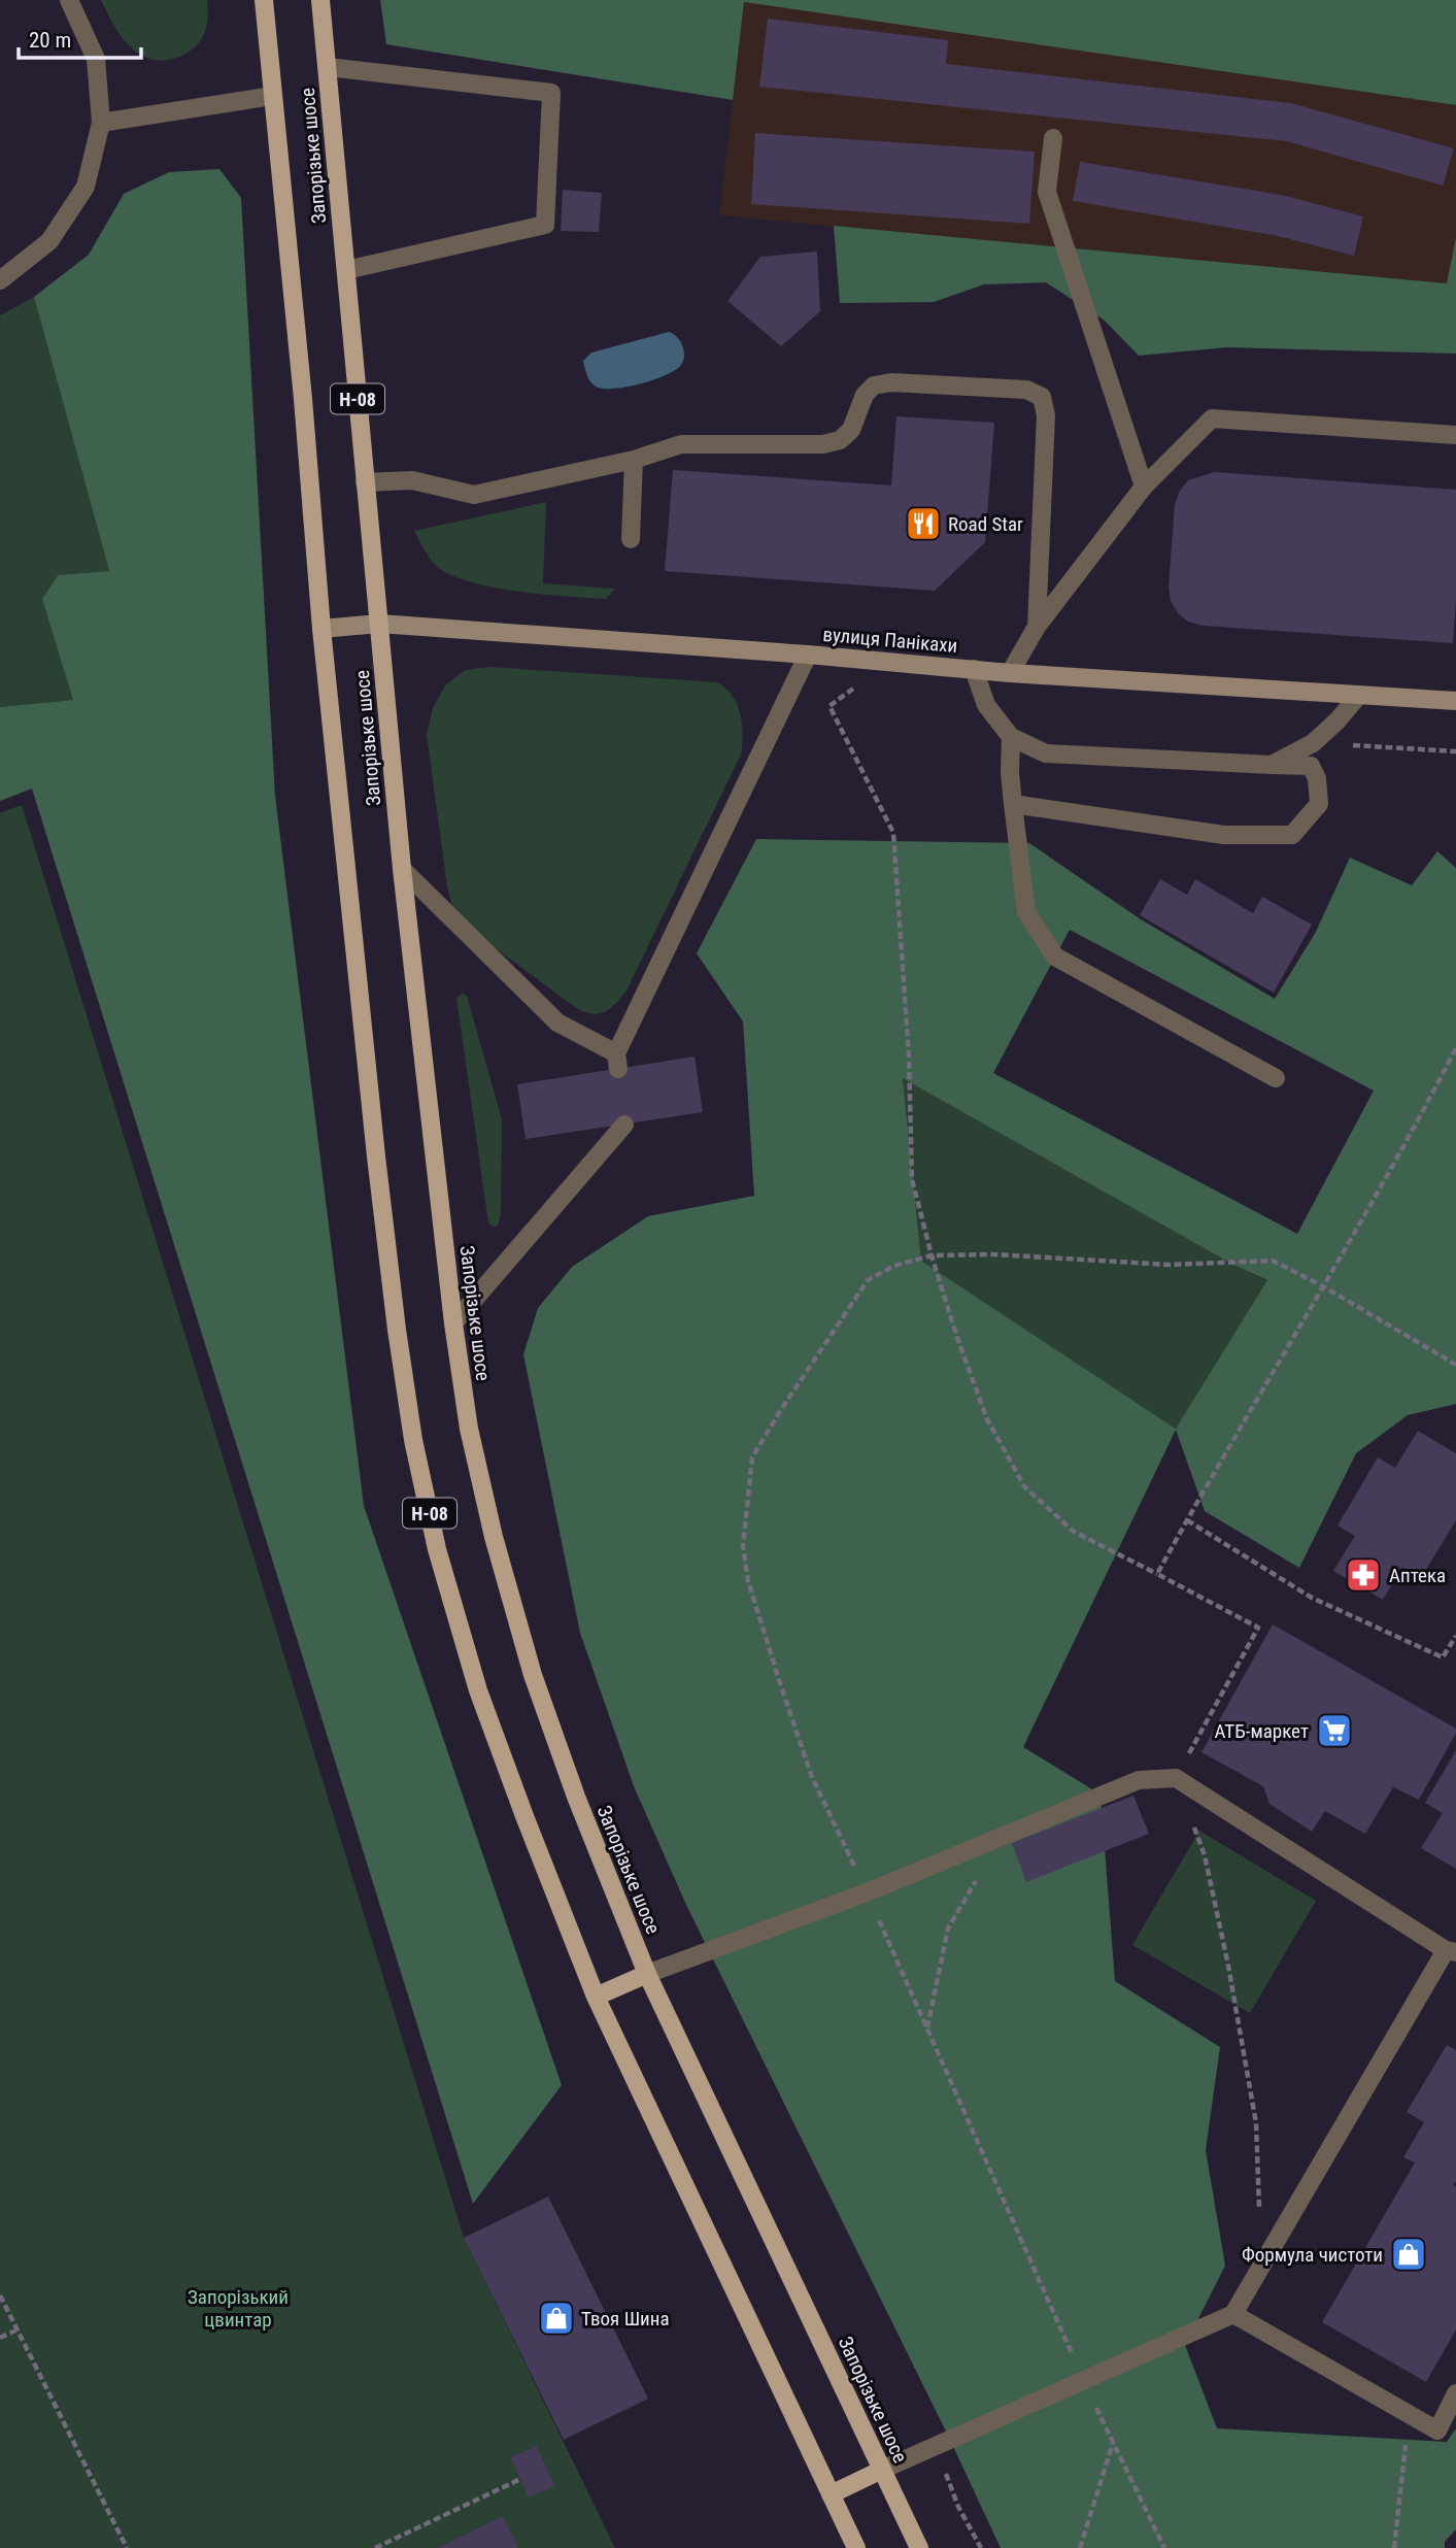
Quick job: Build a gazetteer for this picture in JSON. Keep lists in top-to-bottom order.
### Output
{
  "streets": {
    "main road": ["Запорізьке шосе", "Н-08"],
    "street": ["вулиця Панікахи"]
  },
  "crossings": [
    ["Запорізьке шосе", "вулиця Панікахи"]
  ],
  "parks": ["Запорізький цвинтар"],
  "places": {
    "restaurant": ["Road Star"],
    "pharmacy": ["Аптека"],
    "supermarket": ["АТБ-маркет"],
    "shop": ["Формула чистоти", "Твоя Шина"]
  },
  "scale_bar": "20 m"
}
